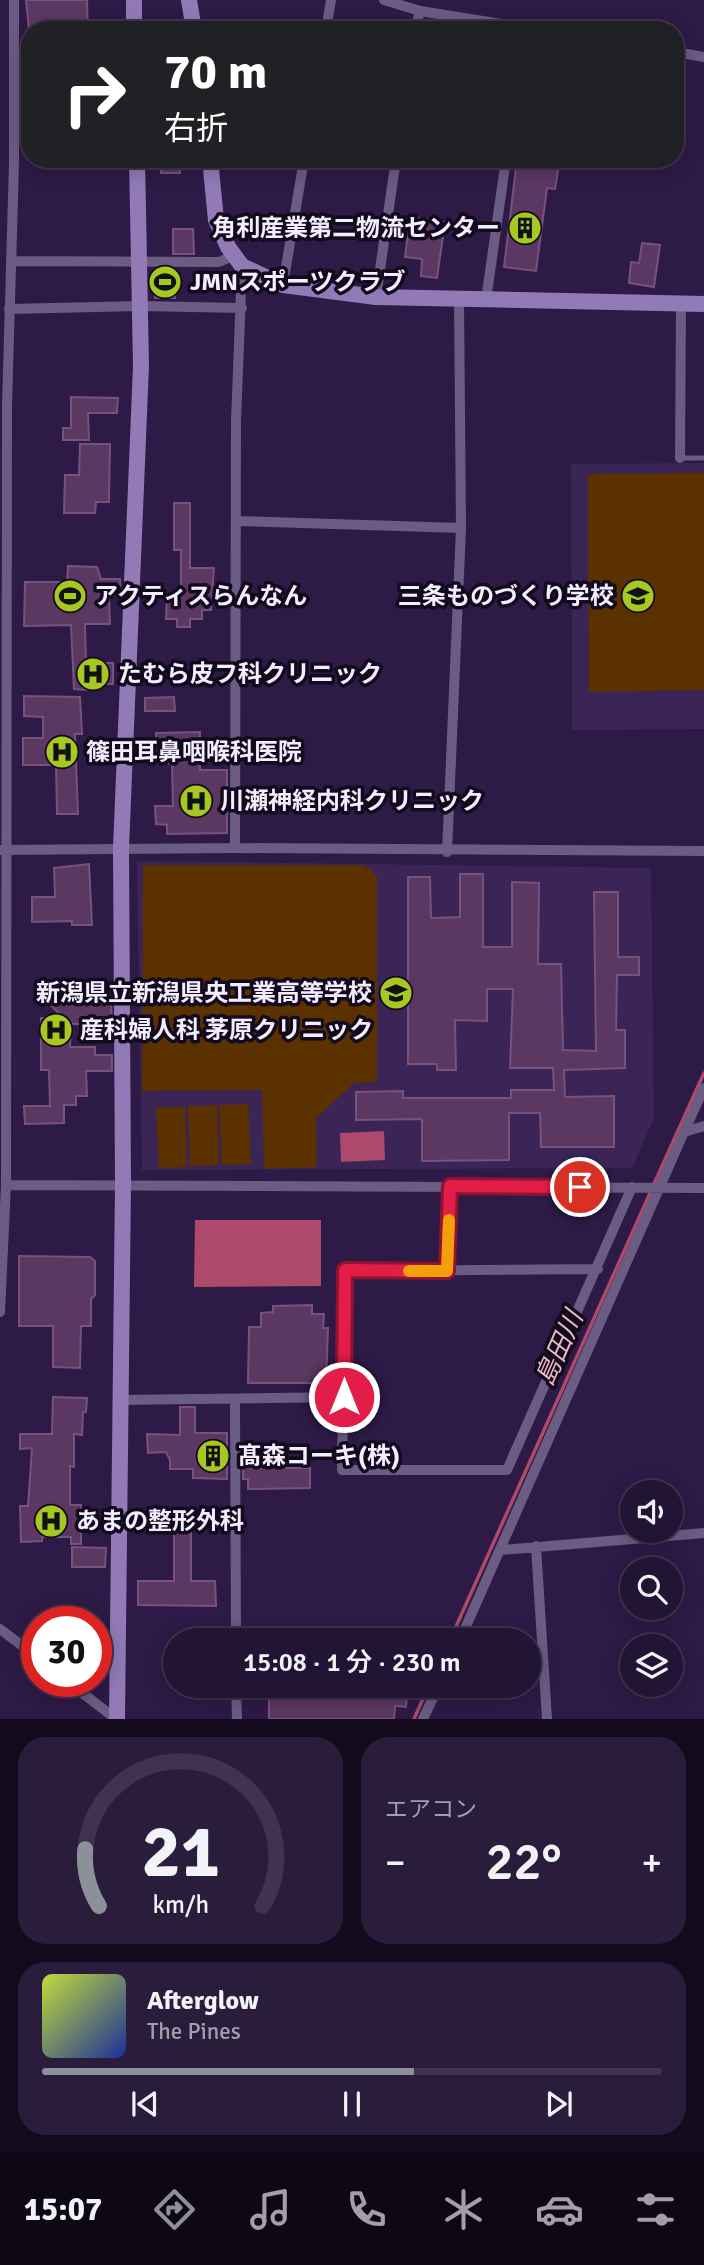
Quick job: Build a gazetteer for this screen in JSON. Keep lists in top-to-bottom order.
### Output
{
  "water": ["島田川"],
  "places": {
    "building": ["角利産業第二物流センター", "髙森コーキ(株)"],
    "sports": ["JMNスポーツクラブ", "アクティスらんなん"],
    "school or university": ["三条ものづくり学校", "新潟県立新潟県央工業高等学校"],
    "hospital": [
      "たむら皮フ科クリニック",
      "篠田耳鼻咽喉科医院",
      "川瀬神経内科クリニック",
      "産科婦人科 茅原クリニック",
      "あまの整形外科"
    ]
  },
  "page": {
    "turn": ["70 m", "右折"],
    "limit": "30",
    "trip": "15:08 · 1 分 · 230 m",
    "tile": "エアコン",
    "heat": ["−", "22°", "+"],
    "song": ["Afterglow", "The Pines"],
    "tabs": "15:07",
    "gauge": ["21", "km/h"]
  }
}
